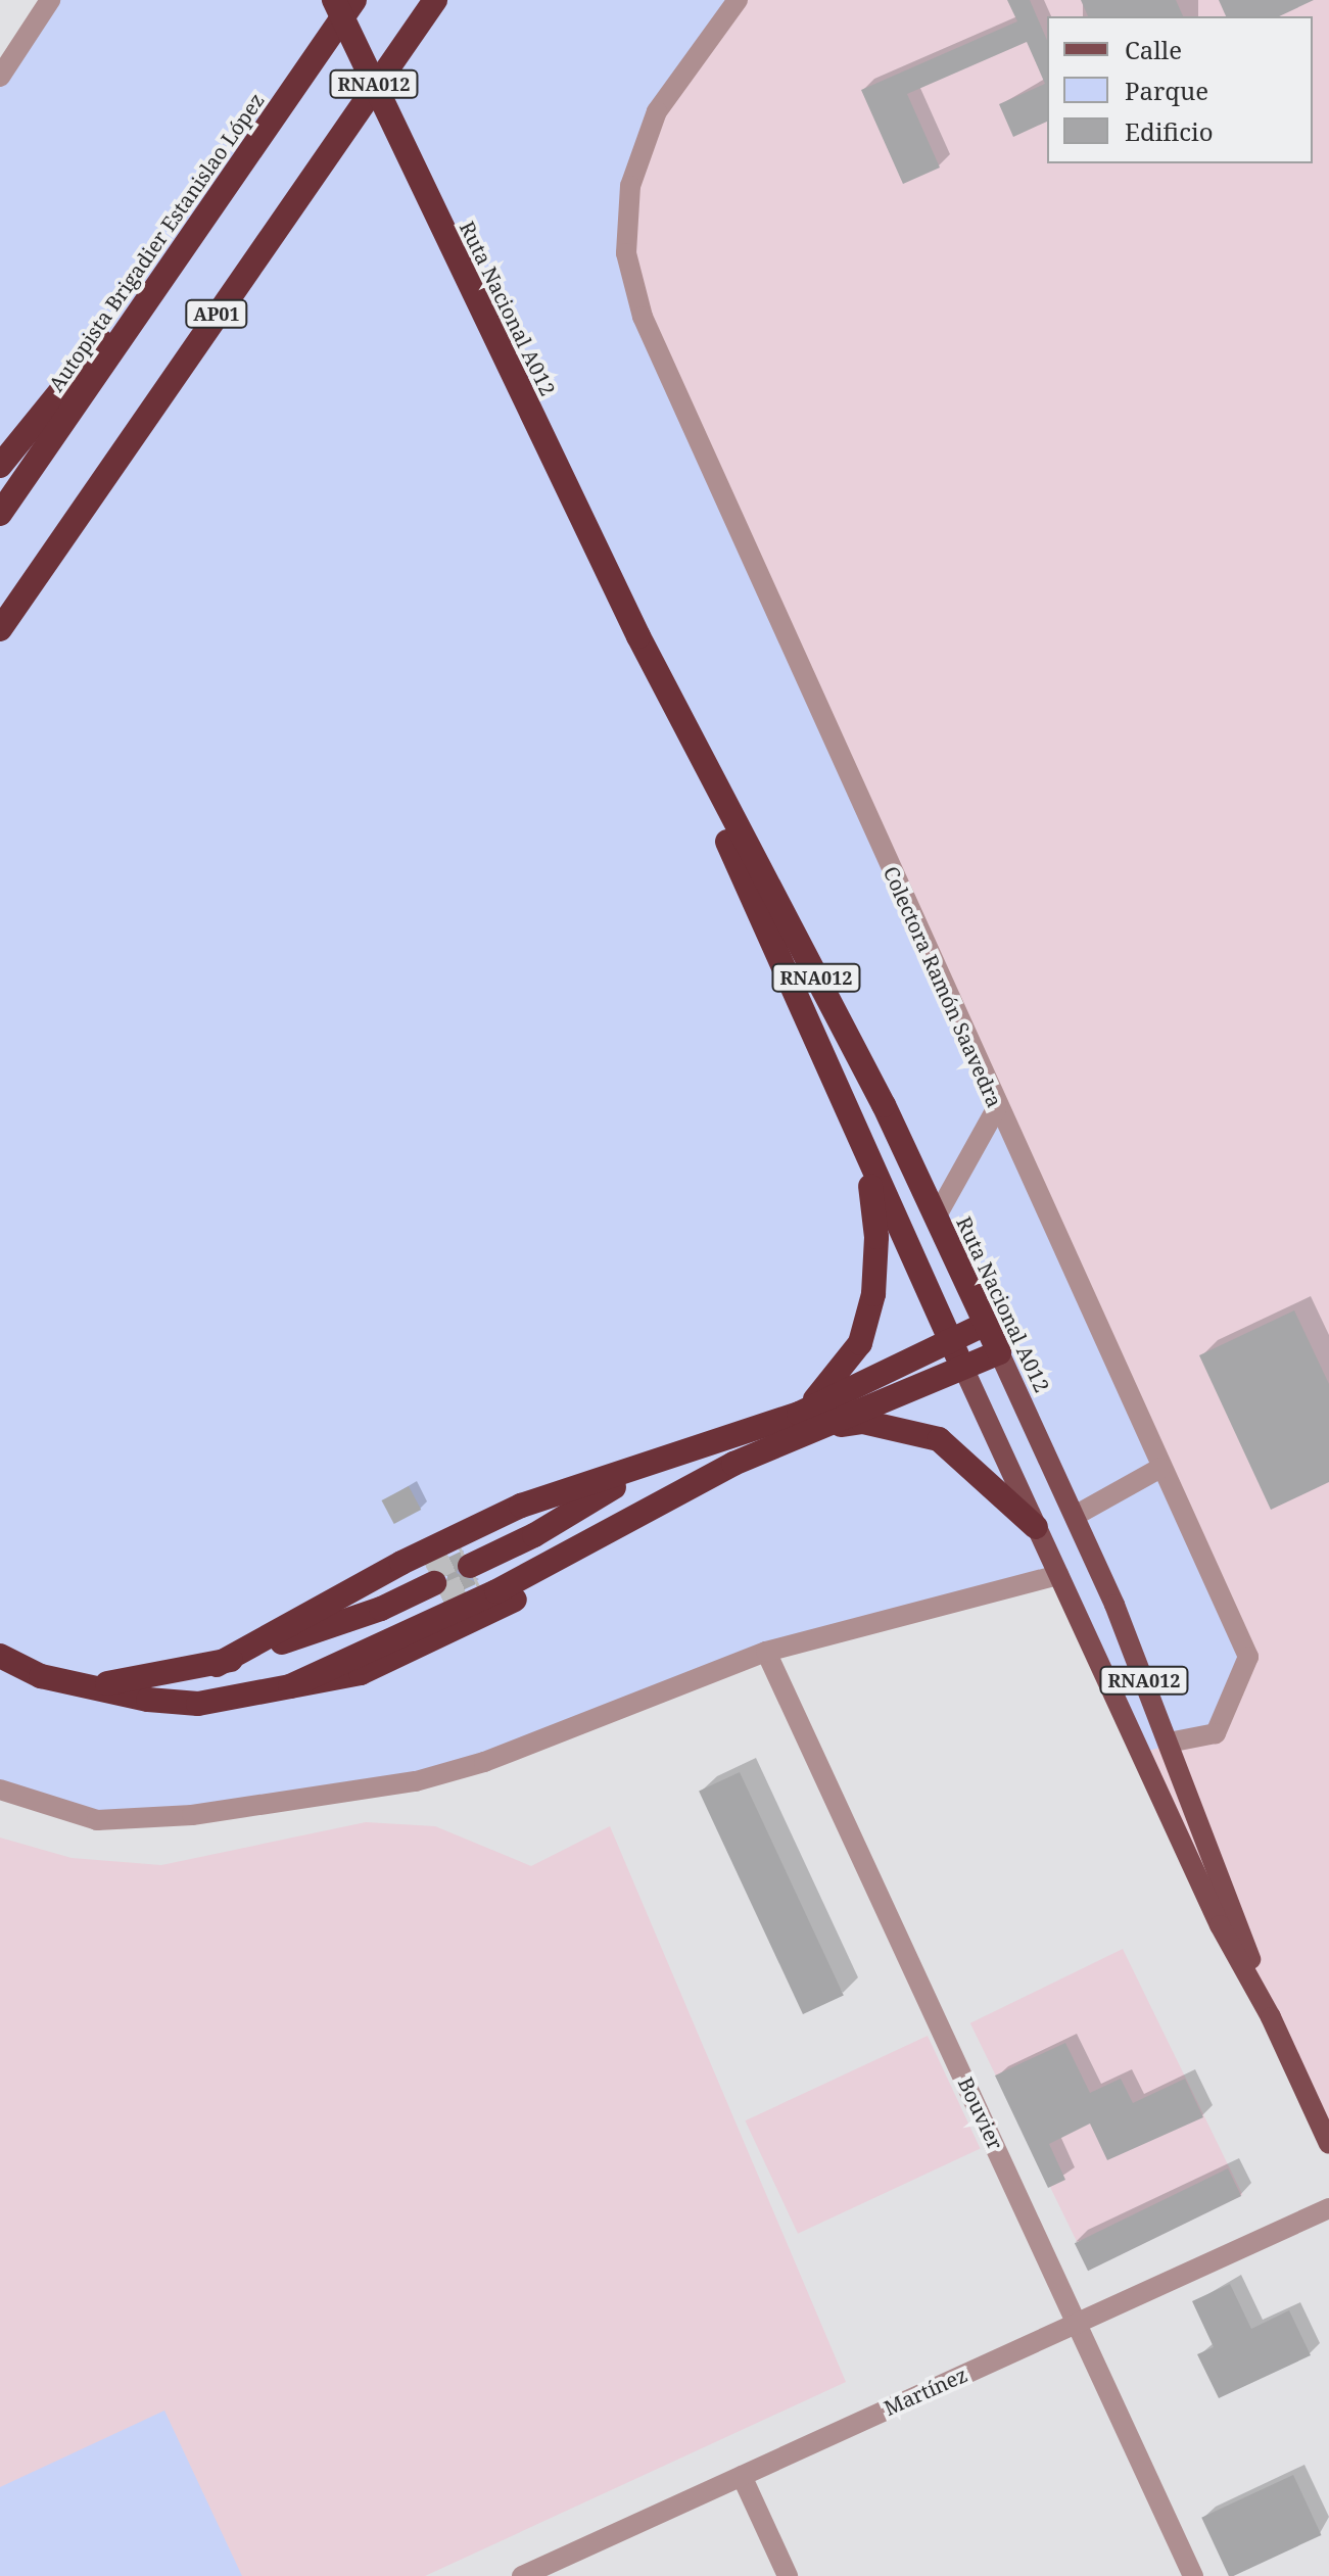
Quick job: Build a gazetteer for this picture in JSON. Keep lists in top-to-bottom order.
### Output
{
  "streets": {
    "highway": [
      "RNA012",
      "Autopista Brigadier Estanislao López",
      "Ruta Nacional A012",
      "AP01"
    ],
    "street": ["Colectora Ramón Saavedra", "Bouvier", "Martínez"]
  },
  "crossings": [
    ["RNA012", "Ruta Nacional A012"],
    ["Ruta Nacional A012", "Colectora Ramón Saavedra"],
    ["Bouvier", "Martínez"]
  ],
  "legend": ["Calle", "Parque", "Edificio"]
}
